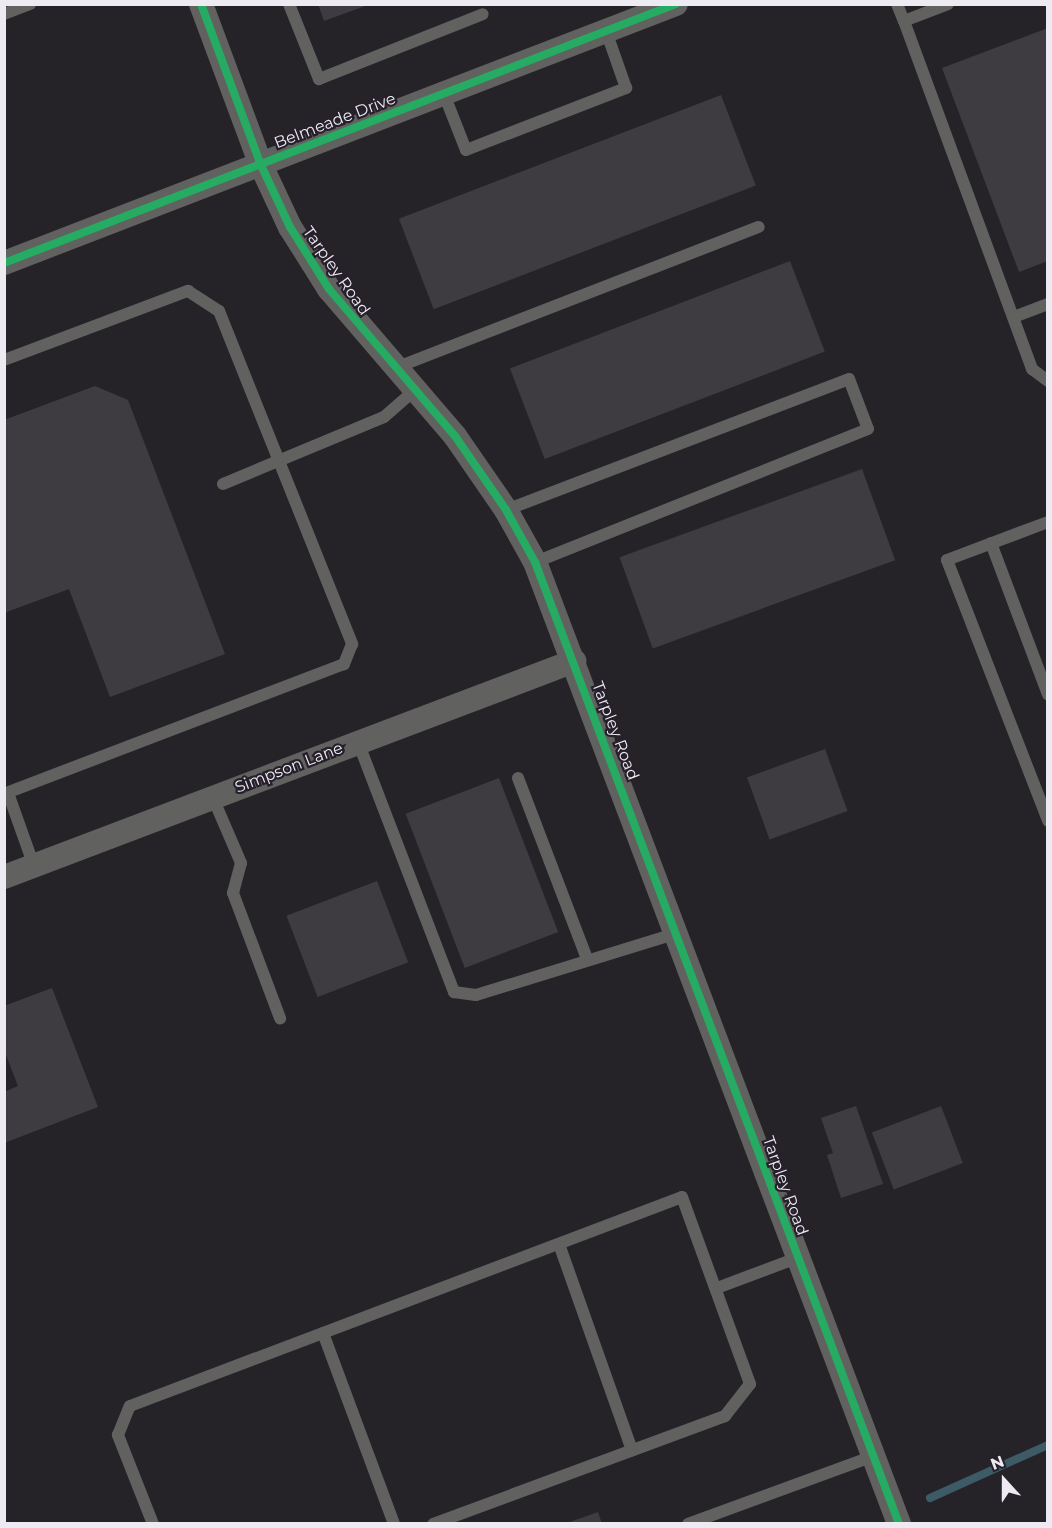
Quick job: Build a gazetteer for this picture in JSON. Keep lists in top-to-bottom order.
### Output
{
  "streets": {
    "street": ["Belmeade Drive", "Tarpley Road", "Simpson Lane"]
  },
  "crossings": [
    ["Belmeade Drive", "Tarpley Road"],
    ["Tarpley Road", "Simpson Lane"]
  ],
  "north": "top"
}
